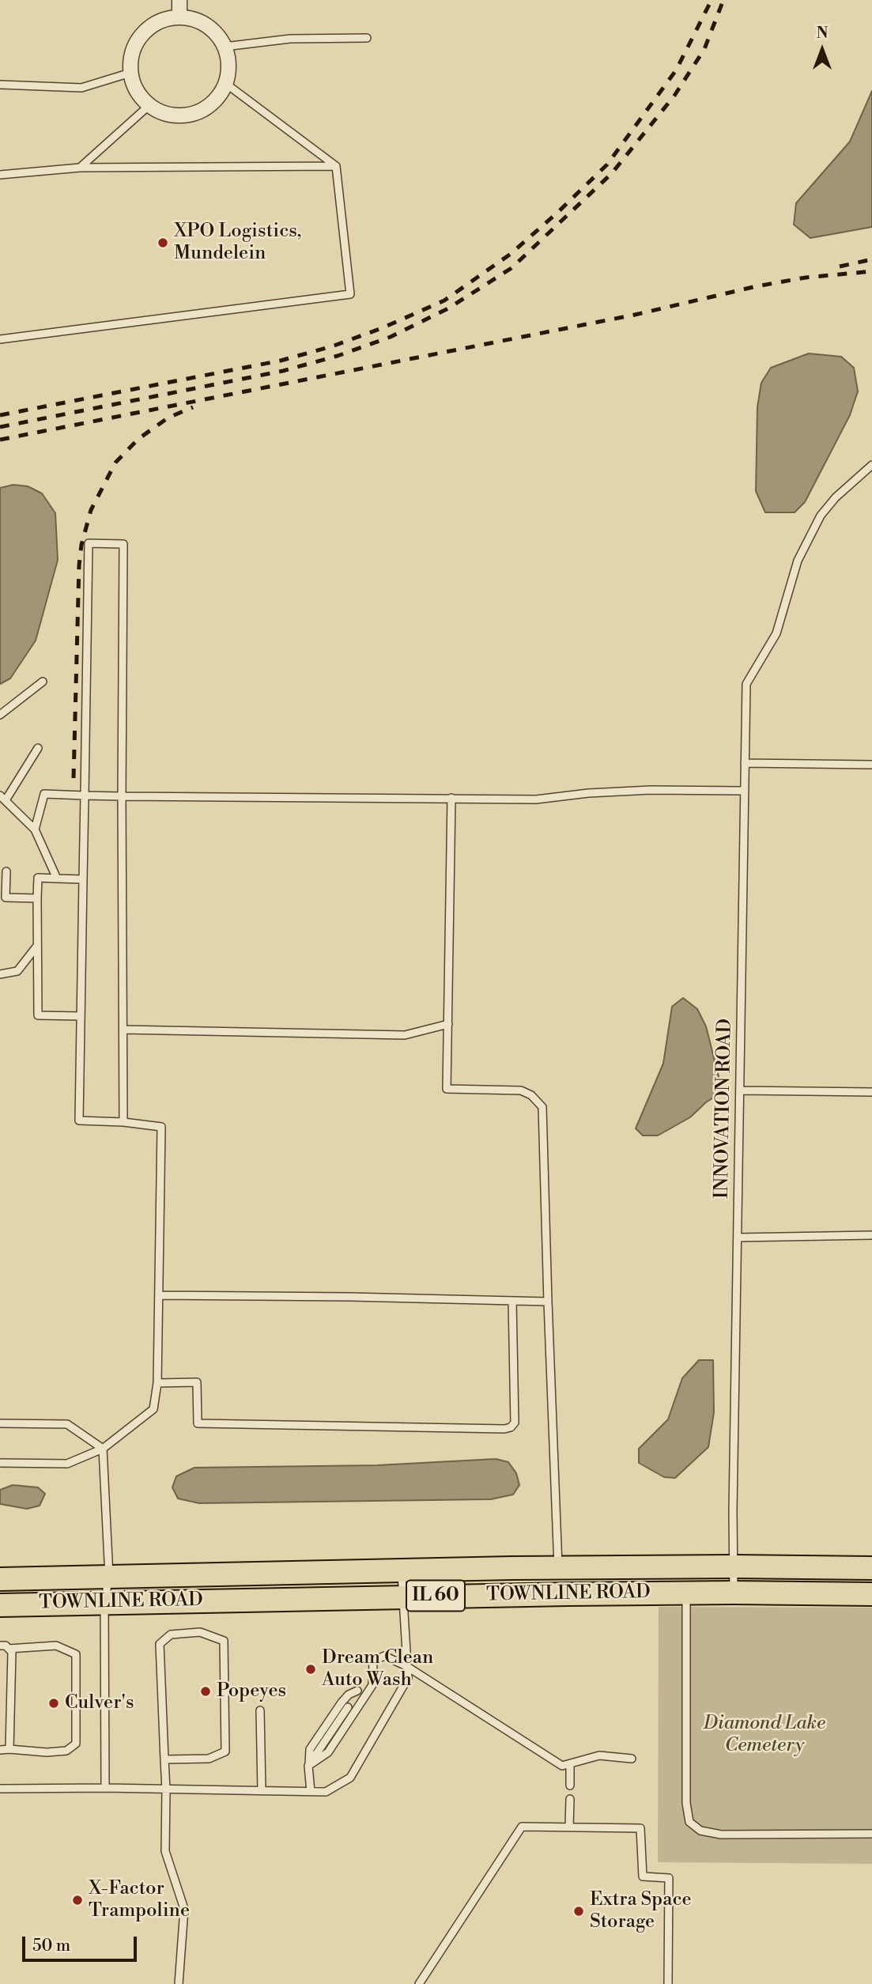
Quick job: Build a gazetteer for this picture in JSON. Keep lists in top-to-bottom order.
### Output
{
  "streets": {
    "main road": ["TOWNLINE ROAD", "IL 60"],
    "lane": ["INNOVATION ROAD"]
  },
  "crossings": [
    ["INNOVATION ROAD", "TOWNLINE ROAD"]
  ],
  "parks": ["Diamond Lake Cemetery"],
  "places": [
    "XPO Logistics, Mundelein",
    "Dream Clean Auto Wash",
    "Popeyes",
    "Culver's",
    "X-Factor Trampoline",
    "Extra Space Storage"
  ],
  "scale_bar": "50 m",
  "north": "top"
}
